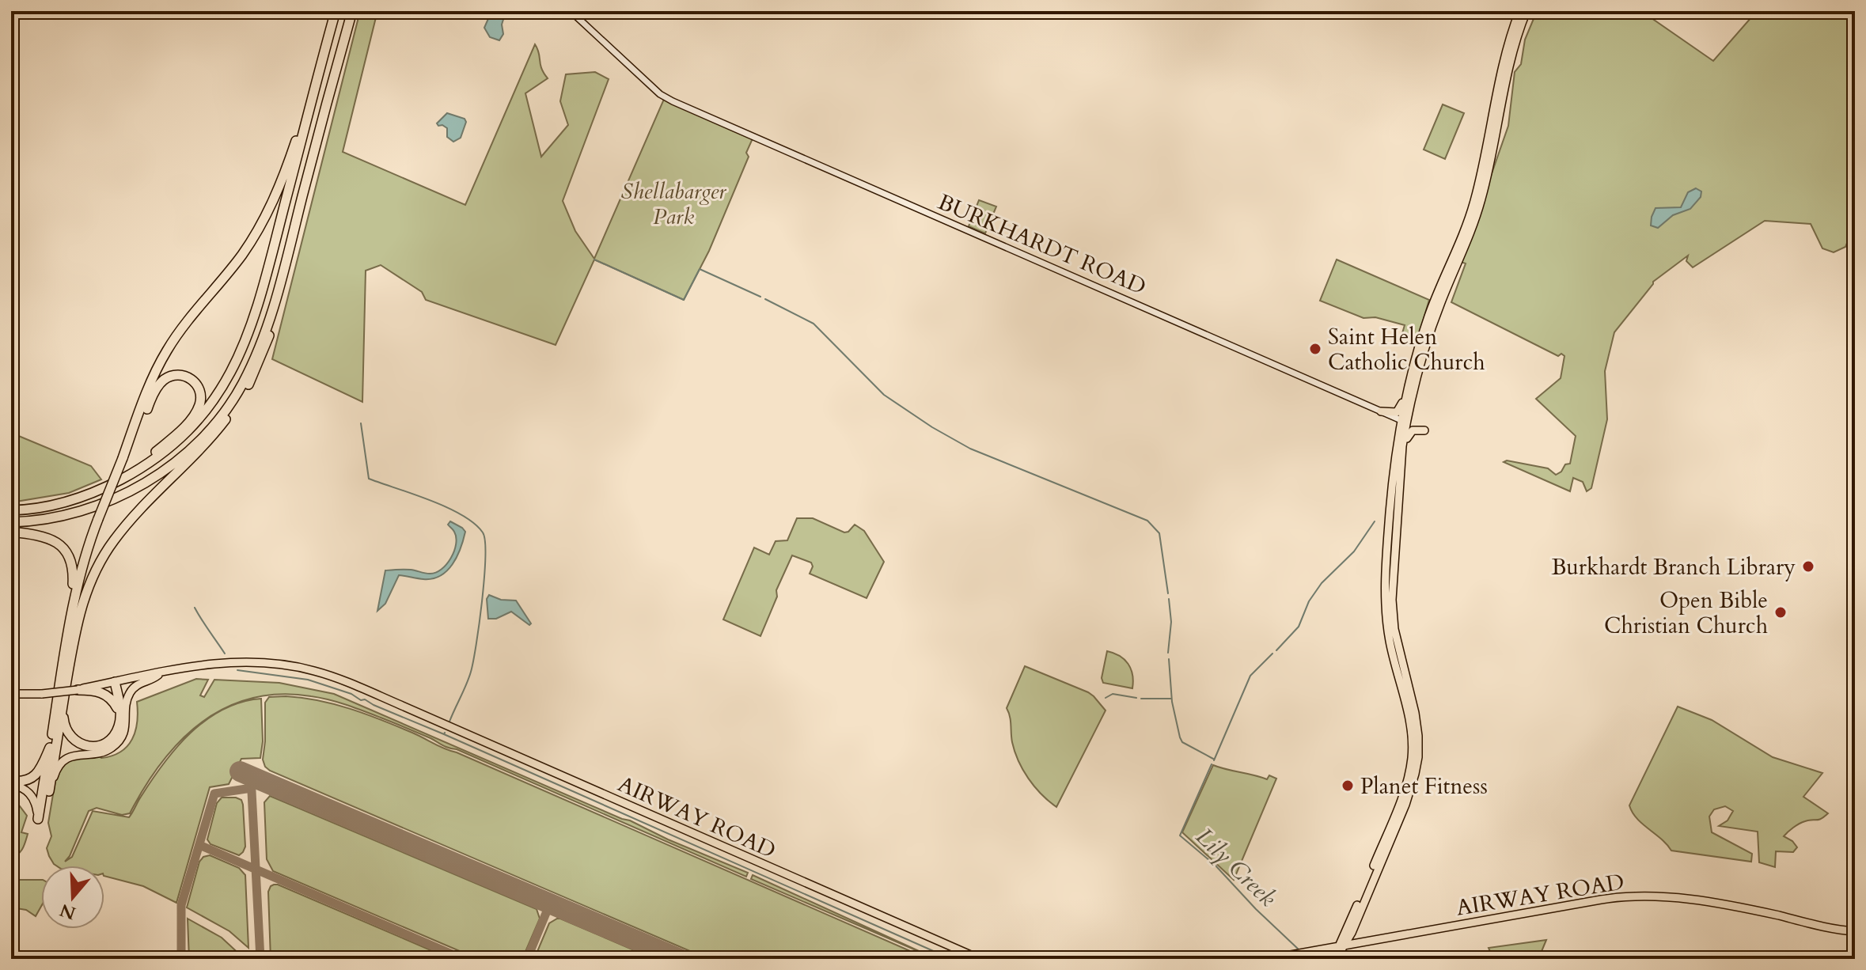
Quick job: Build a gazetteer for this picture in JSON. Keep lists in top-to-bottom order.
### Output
{
  "streets": {
    "main road": ["BURKHARDT ROAD", "AIRWAY ROAD"]
  },
  "water": ["Lily Creek"],
  "parks": ["Shellabarger Park"],
  "places": [
    "Saint Helen Catholic Church",
    "Burkhardt Branch Library",
    "Open Bible Christian Church",
    "Planet Fitness"
  ],
  "north": "bottom"
}
